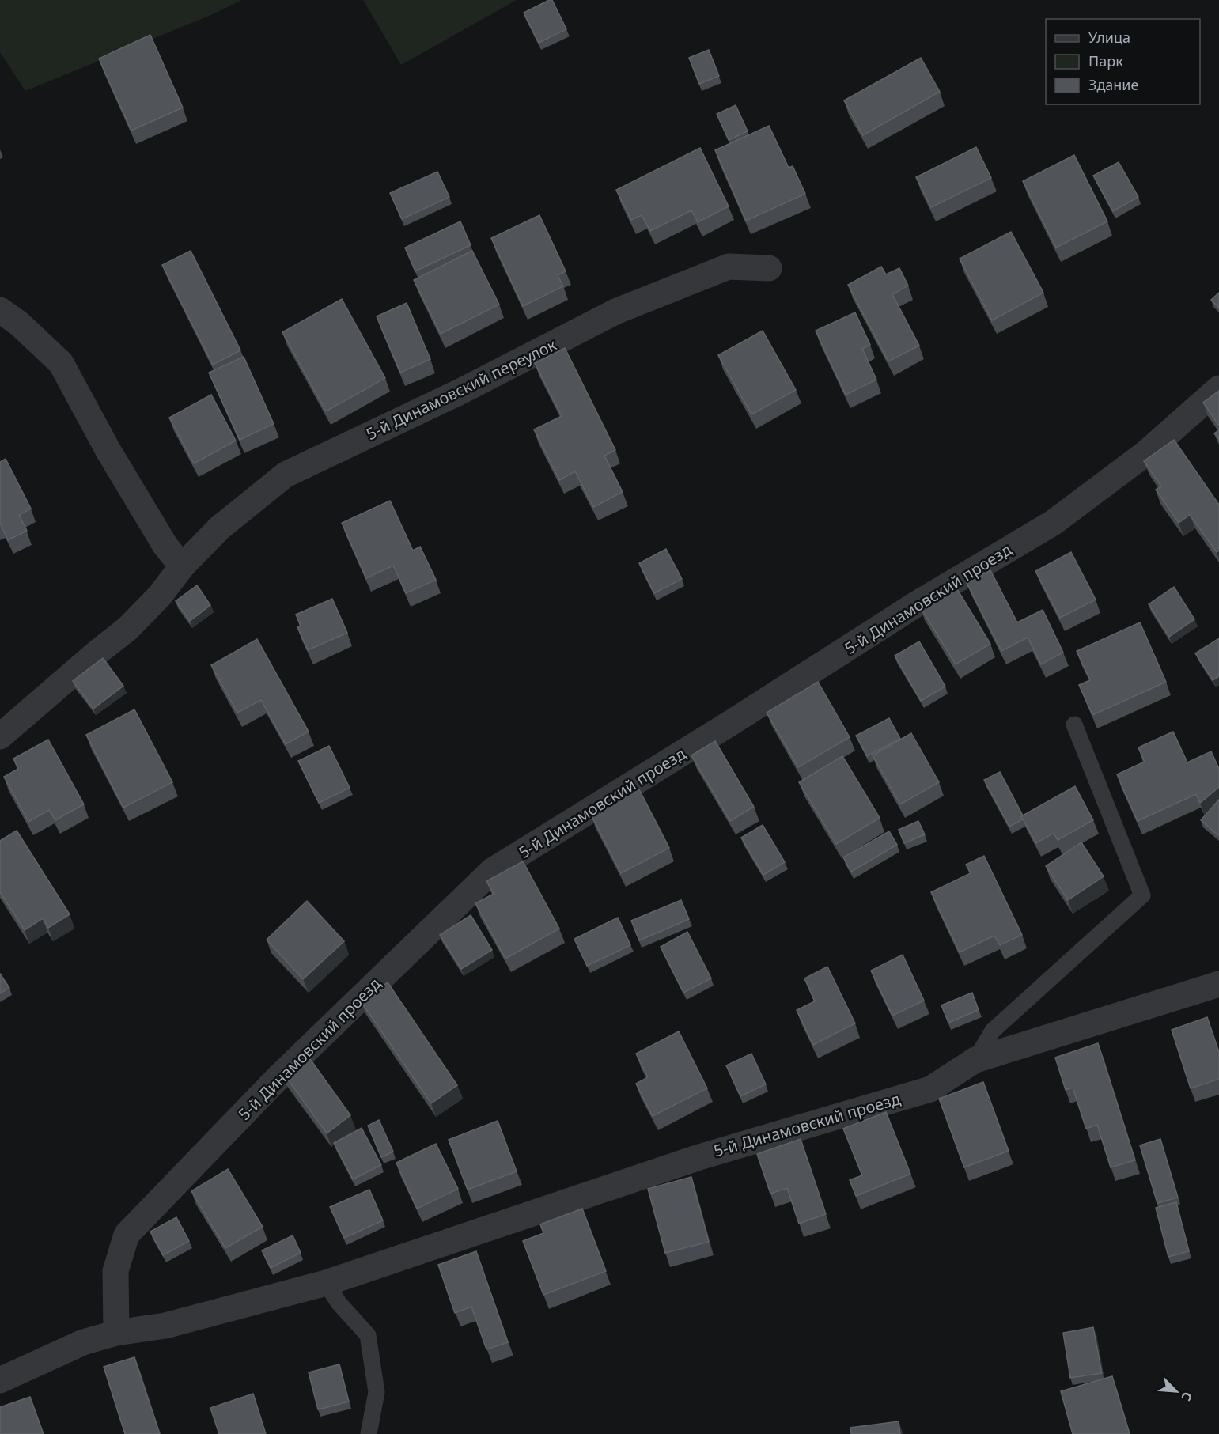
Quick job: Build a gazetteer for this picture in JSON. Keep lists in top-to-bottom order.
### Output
{
  "streets": {
    "street": ["5-й Динамовский переулок", "5-й Динамовский проезд"]
  },
  "legend": ["Улица", "Парк", "Здание"],
  "north": "bottom right"
}
